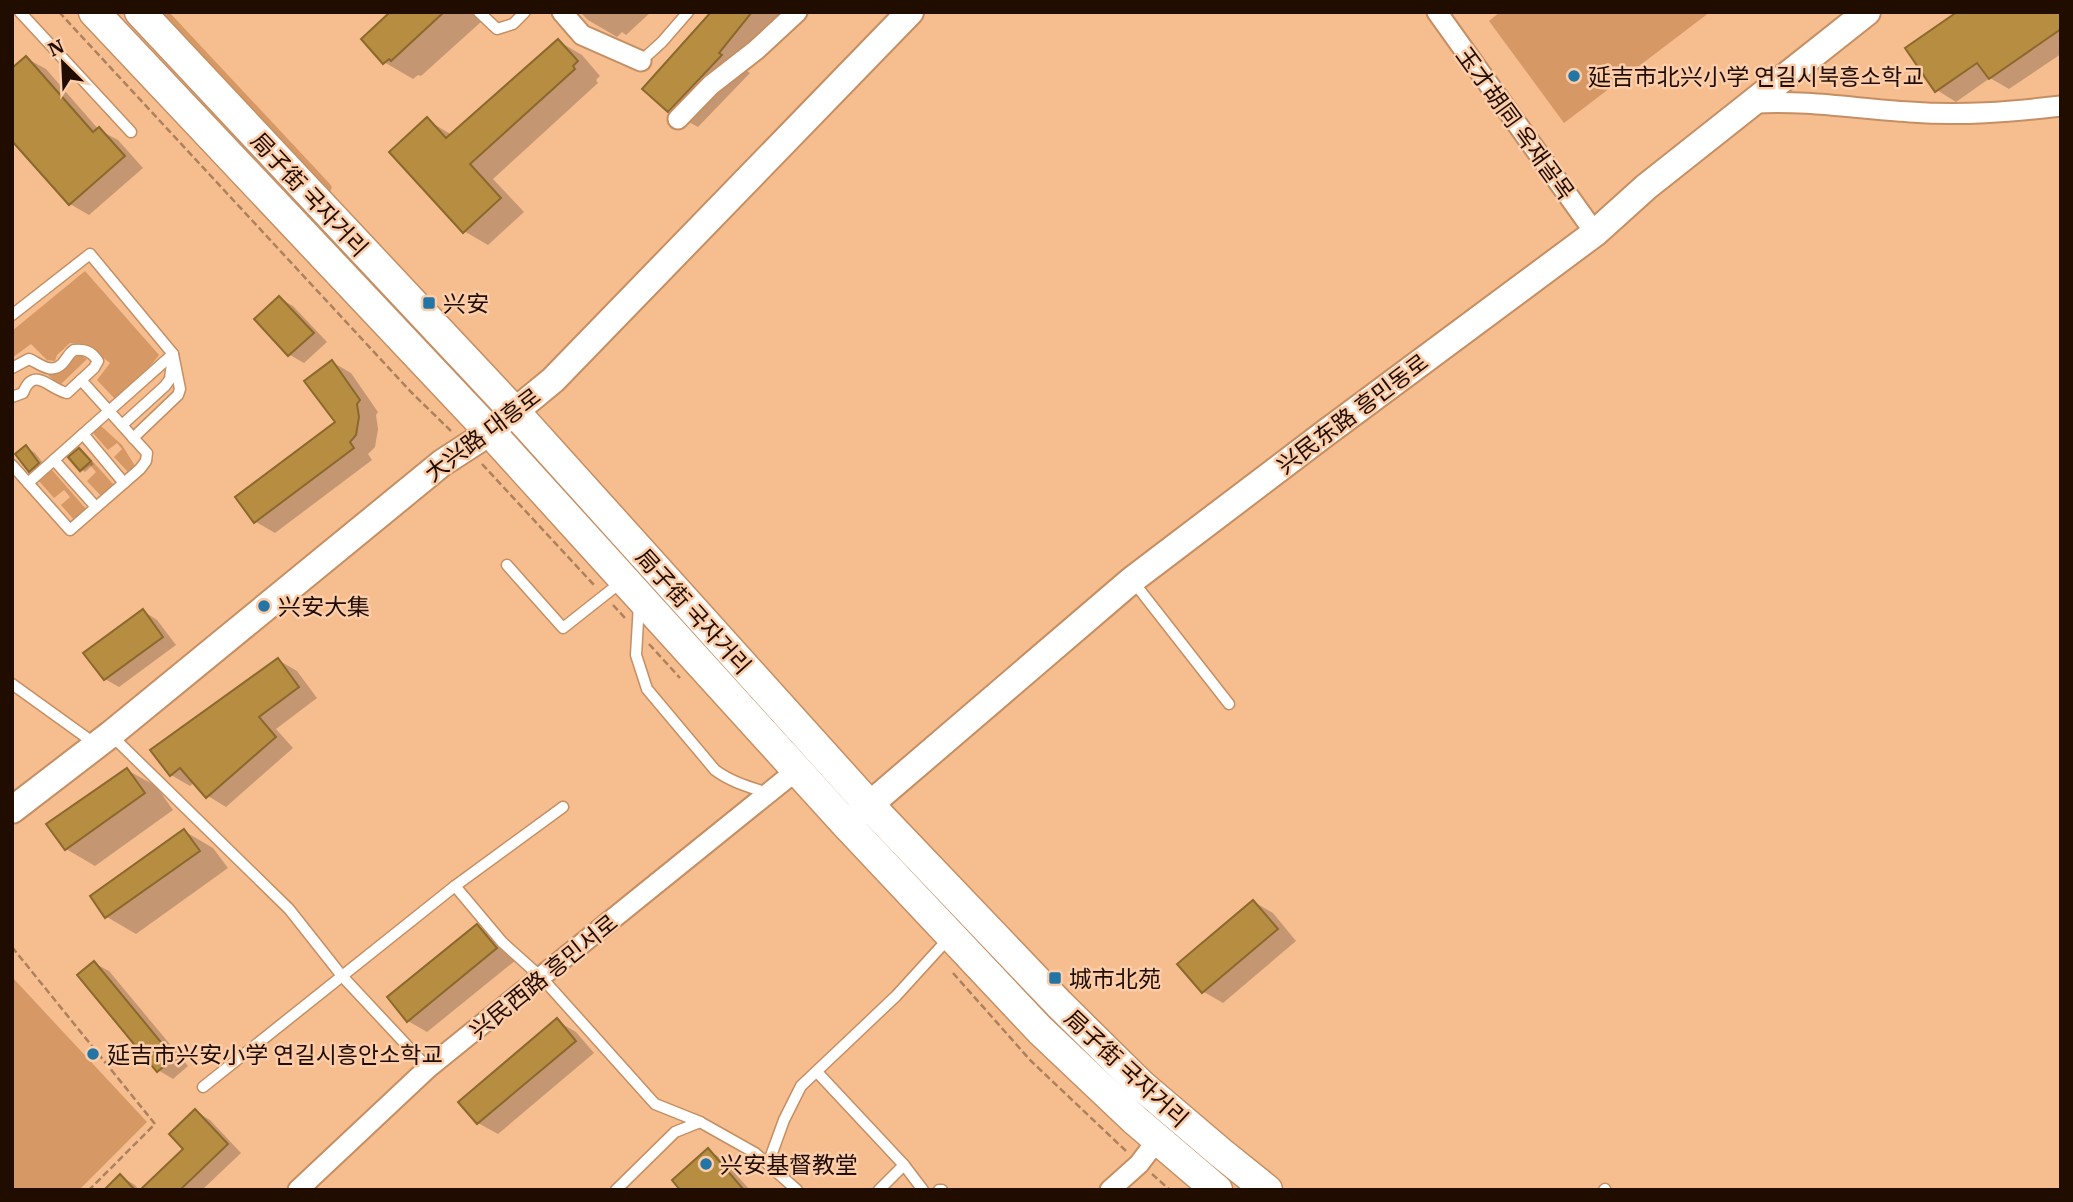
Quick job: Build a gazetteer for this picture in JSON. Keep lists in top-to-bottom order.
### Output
{
  "streets": {
    "main road": ["局子街 국자거리"],
    "street": [
      "玉才胡同 옥재골목",
      "兴民东路 흥민동로",
      "大兴路 대흥로",
      "兴民西路 흥민서로"
    ]
  },
  "crossings": [
    ["玉才胡同 옥재골목", "兴民东路 흥민동로"],
    ["局子街 국자거리", "兴民东路 흥민동로"],
    ["局子街 국자거리", "大兴路 대흥로"],
    ["局子街 국자거리", "兴民西路 흥민서로"]
  ],
  "places": {
    "other": [
      "延吉市北兴小学 연길시북흥소학교",
      "兴安大集",
      "延吉市兴安小学 연길시흥안소학교",
      "兴安基督教堂"
    ],
    "transit": ["兴安", "城市北苑"]
  },
  "north": "top left"
}
